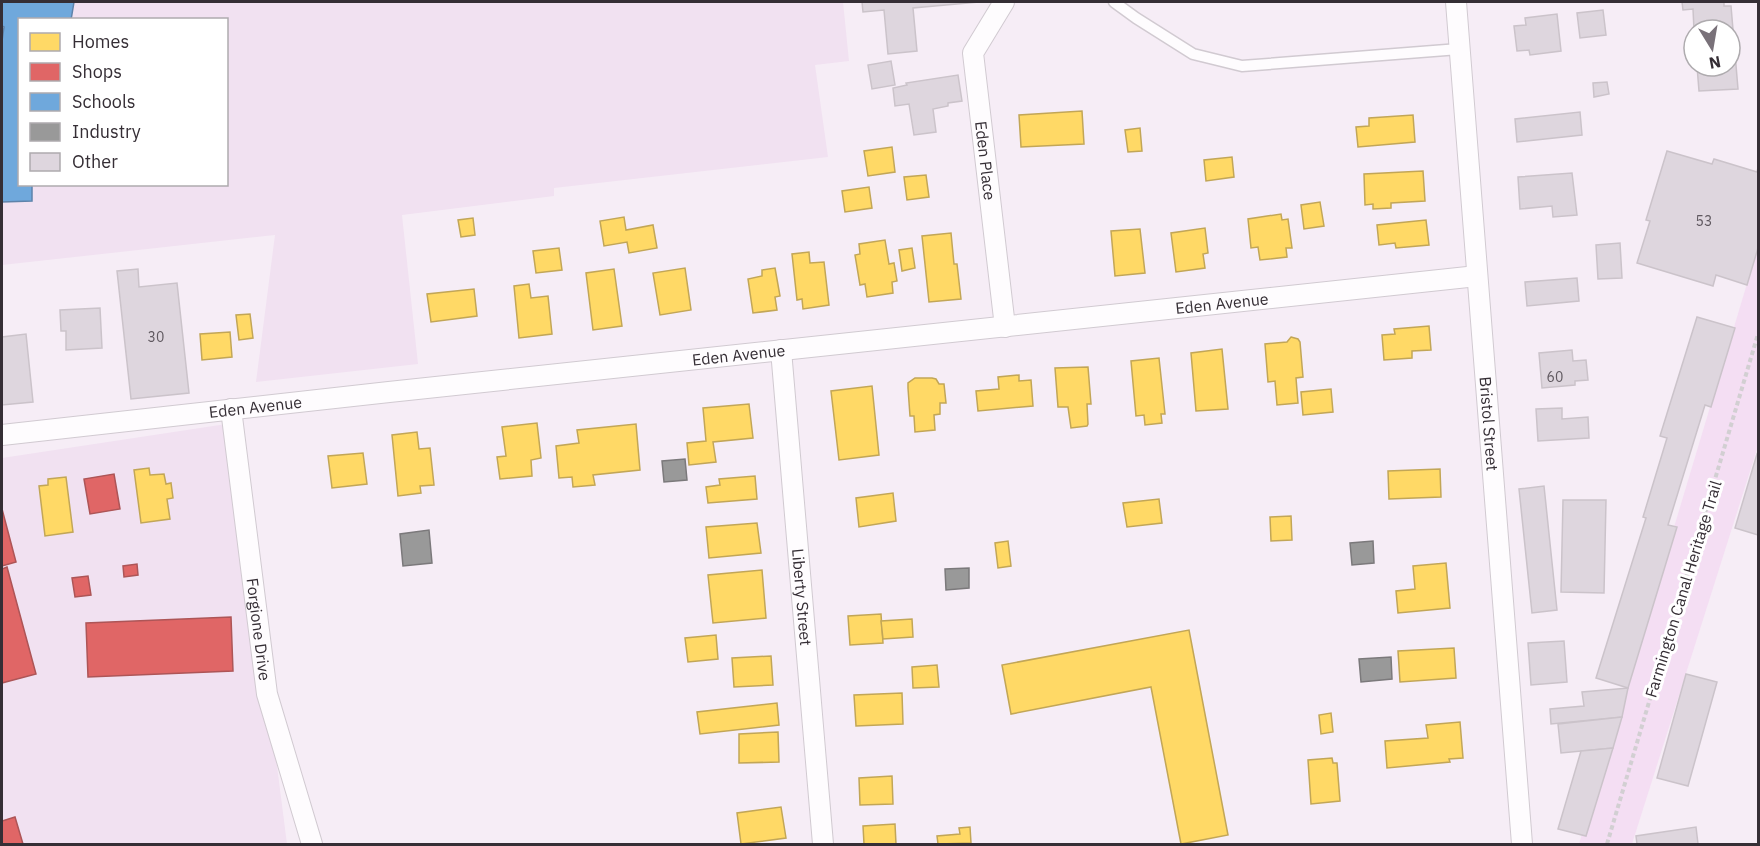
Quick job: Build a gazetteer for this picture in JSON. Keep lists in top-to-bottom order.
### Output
{
  "streets": {
    "street": [
      "Eden Place",
      "Eden Avenue",
      "Bristol Street",
      "Liberty Street",
      "Forgione Drive"
    ],
    "path": ["Farmington Canal Heritage Trail"]
  },
  "crossings": [
    ["Eden Place", "Eden Avenue"],
    ["Eden Avenue", "Bristol Street"],
    ["Eden Avenue", "Liberty Street"],
    ["Eden Avenue", "Forgione Drive"]
  ],
  "house_numbers": ["53", "30", "60"],
  "legend": [
    "Homes",
    "Shops",
    "Schools",
    "Industry",
    "Other"
  ],
  "north": "bottom"
}
